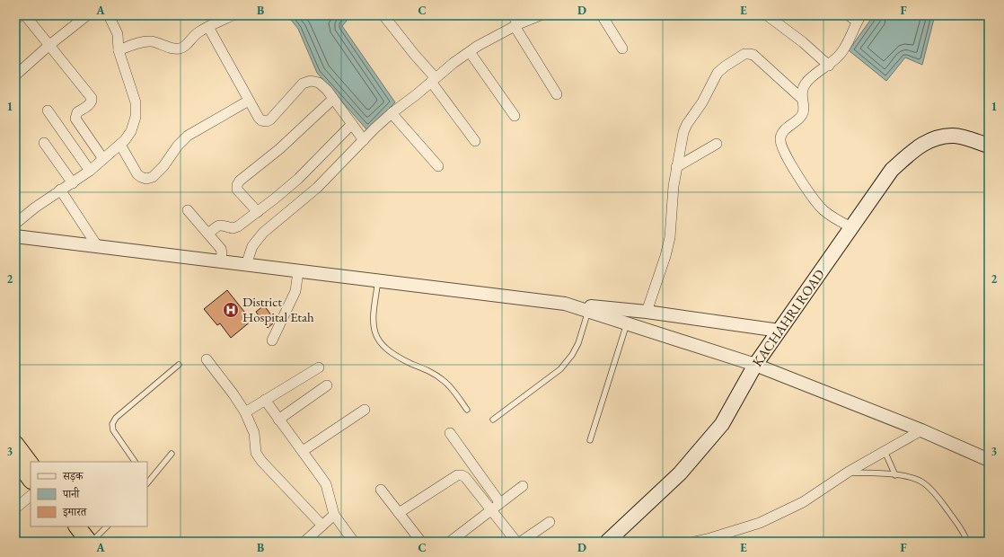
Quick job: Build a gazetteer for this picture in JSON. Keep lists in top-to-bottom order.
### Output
{
  "streets": {
    "main road": ["KACHAHRI ROAD"]
  },
  "places": {
    "hospital": ["District Hospital Etah"]
  },
  "legend": ["सड़क", "पानी", "इमारत"],
  "grid": {
    "columns": [
      "A",
      "B",
      "C",
      "D",
      "E",
      "F"
    ],
    "rows": ["1", "2", "3"]
  }
}
